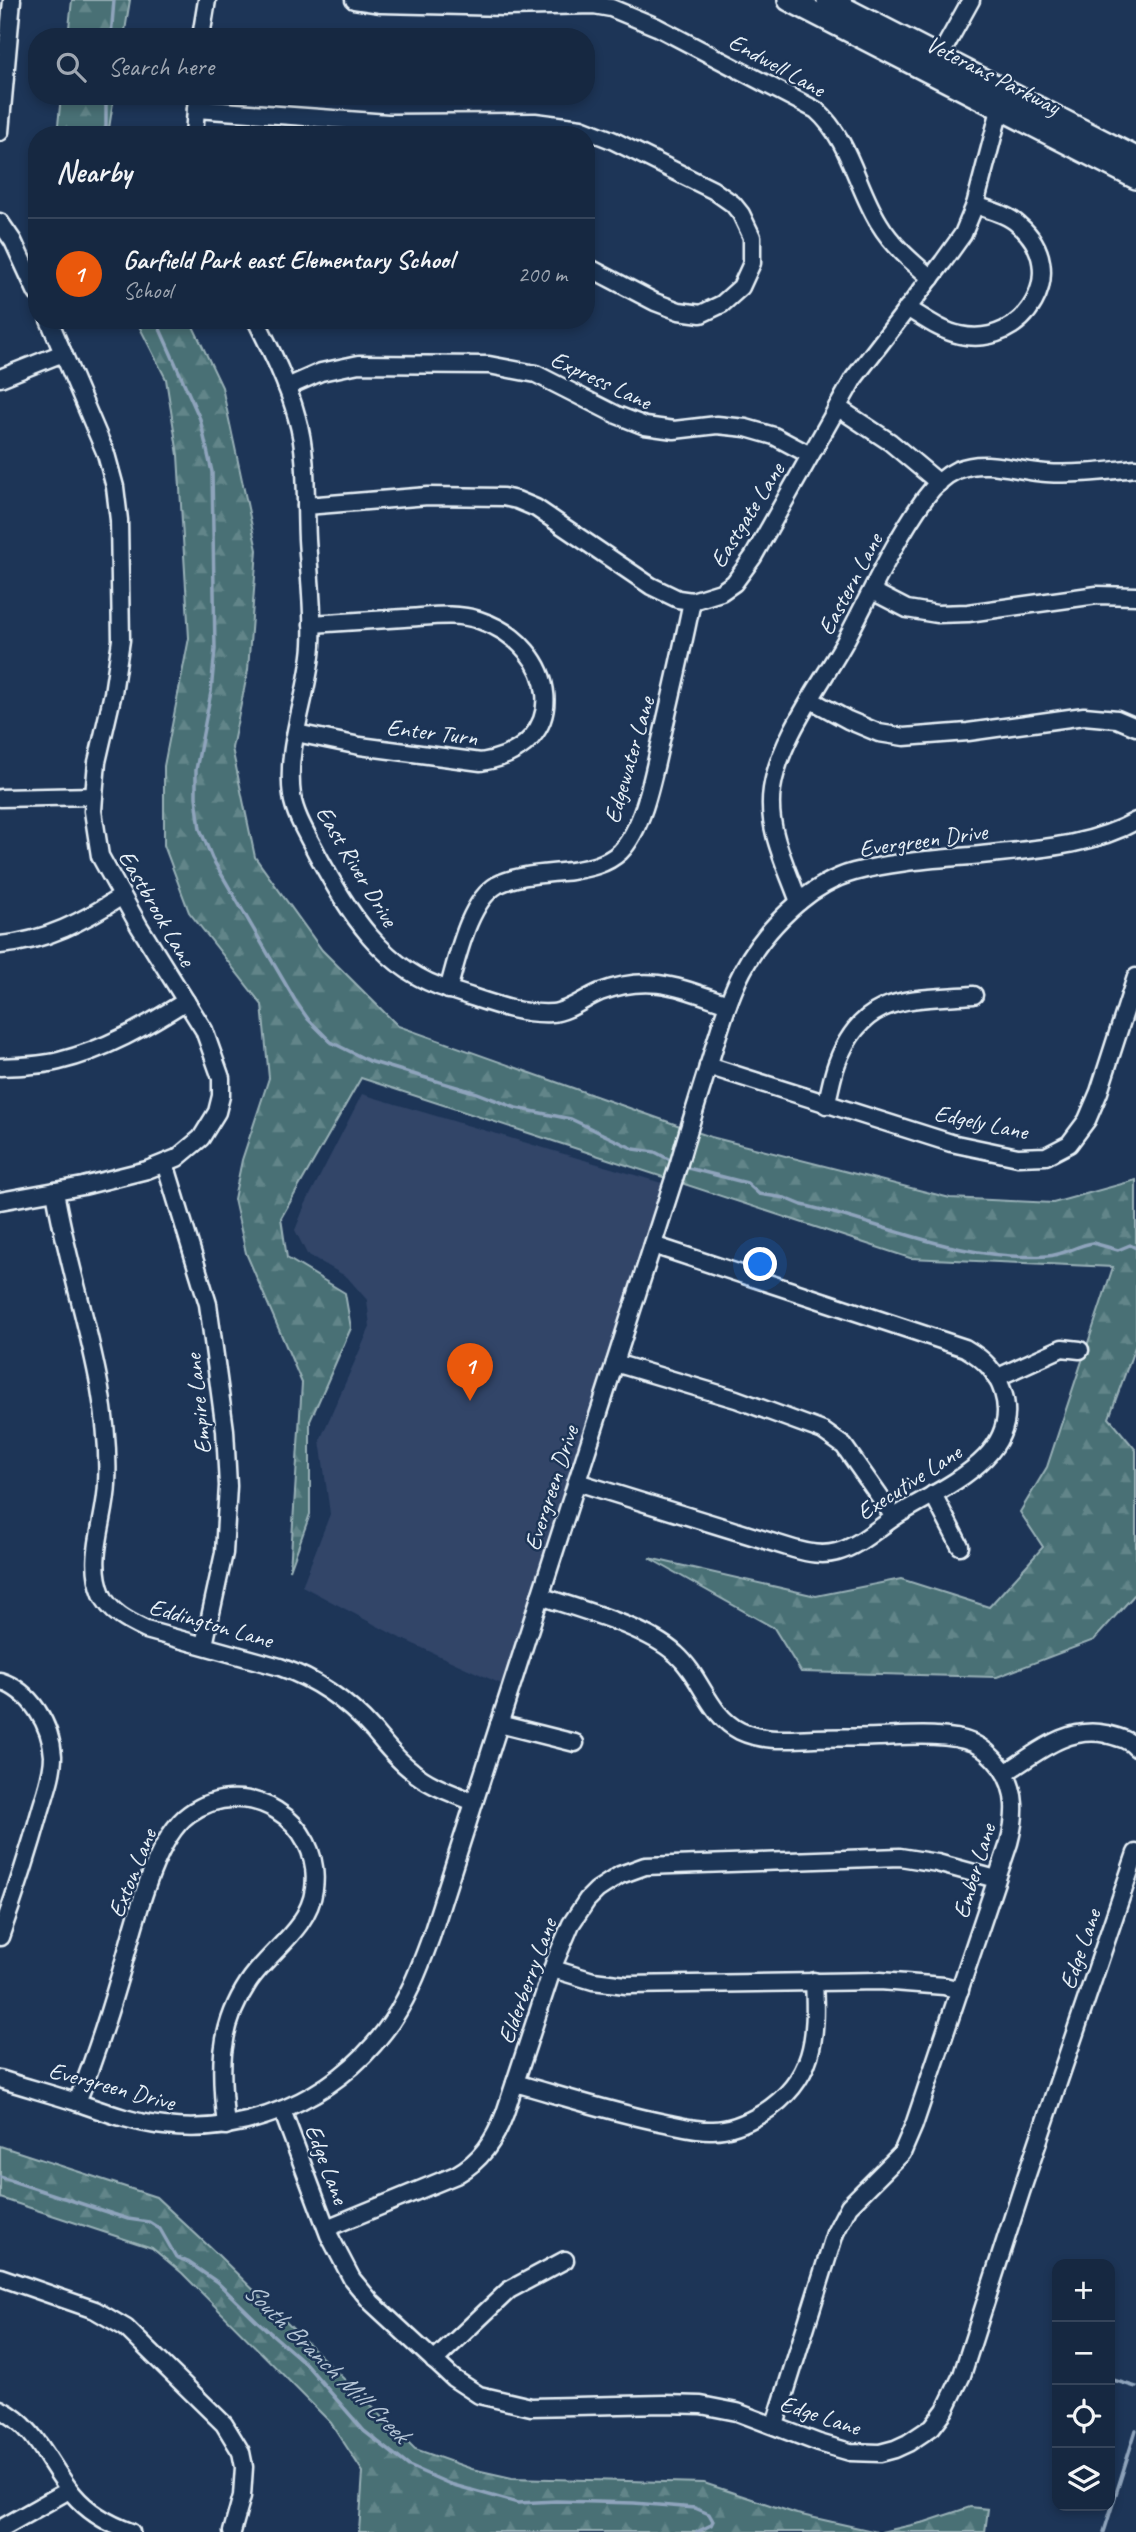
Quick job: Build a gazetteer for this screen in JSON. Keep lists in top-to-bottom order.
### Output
{
  "streets": {
    "main road": ["Veterans Parkway"],
    "street": [
      "Endwell Lane",
      "Express Lane",
      "Eastgate Lane",
      "Eastern Lane",
      "Enter Turn",
      "Edgewater Lane",
      "Evergreen Drive",
      "East River Drive",
      "Eastbrook Lane",
      "Edgely Lane",
      "Empire Lane",
      "Executive Lane",
      "Eddington Lane",
      "Ember Lane",
      "Exton Lane",
      "Edge Lane",
      "Elderberry Lane"
    ]
  },
  "crossings": [
    ["Endwell Lane", "Eastgate Lane"],
    ["Veterans Parkway", "Eastgate Lane"],
    ["Express Lane", "Eastgate Lane"],
    ["Express Lane", "East River Drive"],
    ["Eastgate Lane", "Edgewater Lane"],
    ["Eastern Lane", "Evergreen Drive"],
    ["Enter Turn", "East River Drive"],
    ["Edgewater Lane", "East River Drive"],
    ["Evergreen Drive", "East River Drive"],
    ["Evergreen Drive", "Edgely Lane"],
    ["Evergreen Drive", "Executive Lane"],
    ["Evergreen Drive", "Eddington Lane"],
    ["Evergreen Drive", "Ember Lane"],
    ["Evergreen Drive", "Exton Lane"],
    ["Evergreen Drive", "Edge Lane"],
    ["Eastbrook Lane", "Empire Lane"],
    ["Eastbrook Lane", "Eddington Lane"],
    ["Empire Lane", "Eddington Lane"],
    ["Ember Lane", "Edge Lane"],
    ["Ember Lane", "Elderberry Lane"],
    ["Edge Lane", "Elderberry Lane"]
  ],
  "water": ["South Branch Mill Creek"],
  "page": {
    "search": "Search here",
    "heading": "Nearby",
    "list": [
      {
        "mark": "1",
        "name": "Garfield Park east Elementary School",
        "note": "School",
        "value": "200 m"
      }
    ],
    "pins": "1",
    "map_buttons": ["+", "−"]
  }
}
